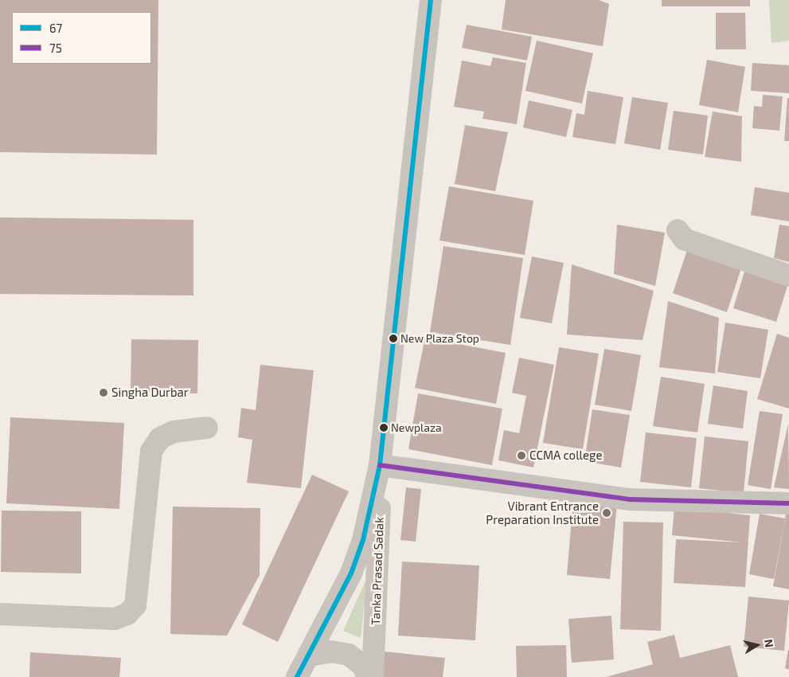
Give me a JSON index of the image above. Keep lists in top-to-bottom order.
{
  "streets": {
    "street": ["Tanka Prasad Sadak"]
  },
  "places": [
    "New Plaza Stop",
    "Singha Durbar",
    "Newplaza",
    "CCMA college",
    "Vibrant Entrance Preparation Institute"
  ],
  "lines": ["transit line 67", "transit line 75"],
  "legend": ["67", "75"],
  "north": "right"
}
